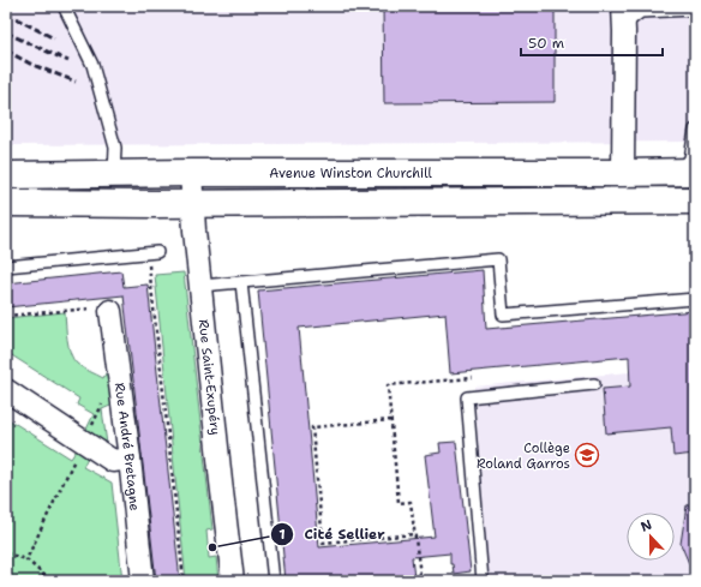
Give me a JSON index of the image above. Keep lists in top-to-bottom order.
{
  "streets": {
    "main road": ["Avenue Winston Churchill"],
    "street": ["Rue Saint-Exupéry", "Rue André Bretagne"]
  },
  "crossings": [
    ["Avenue Winston Churchill", "Rue Saint-Exupéry"]
  ],
  "places": {
    "school or university": ["Collège Roland Garros"],
    "other": ["Cité Sellier"]
  },
  "scale_bar": "50 m",
  "north": "top"
}
